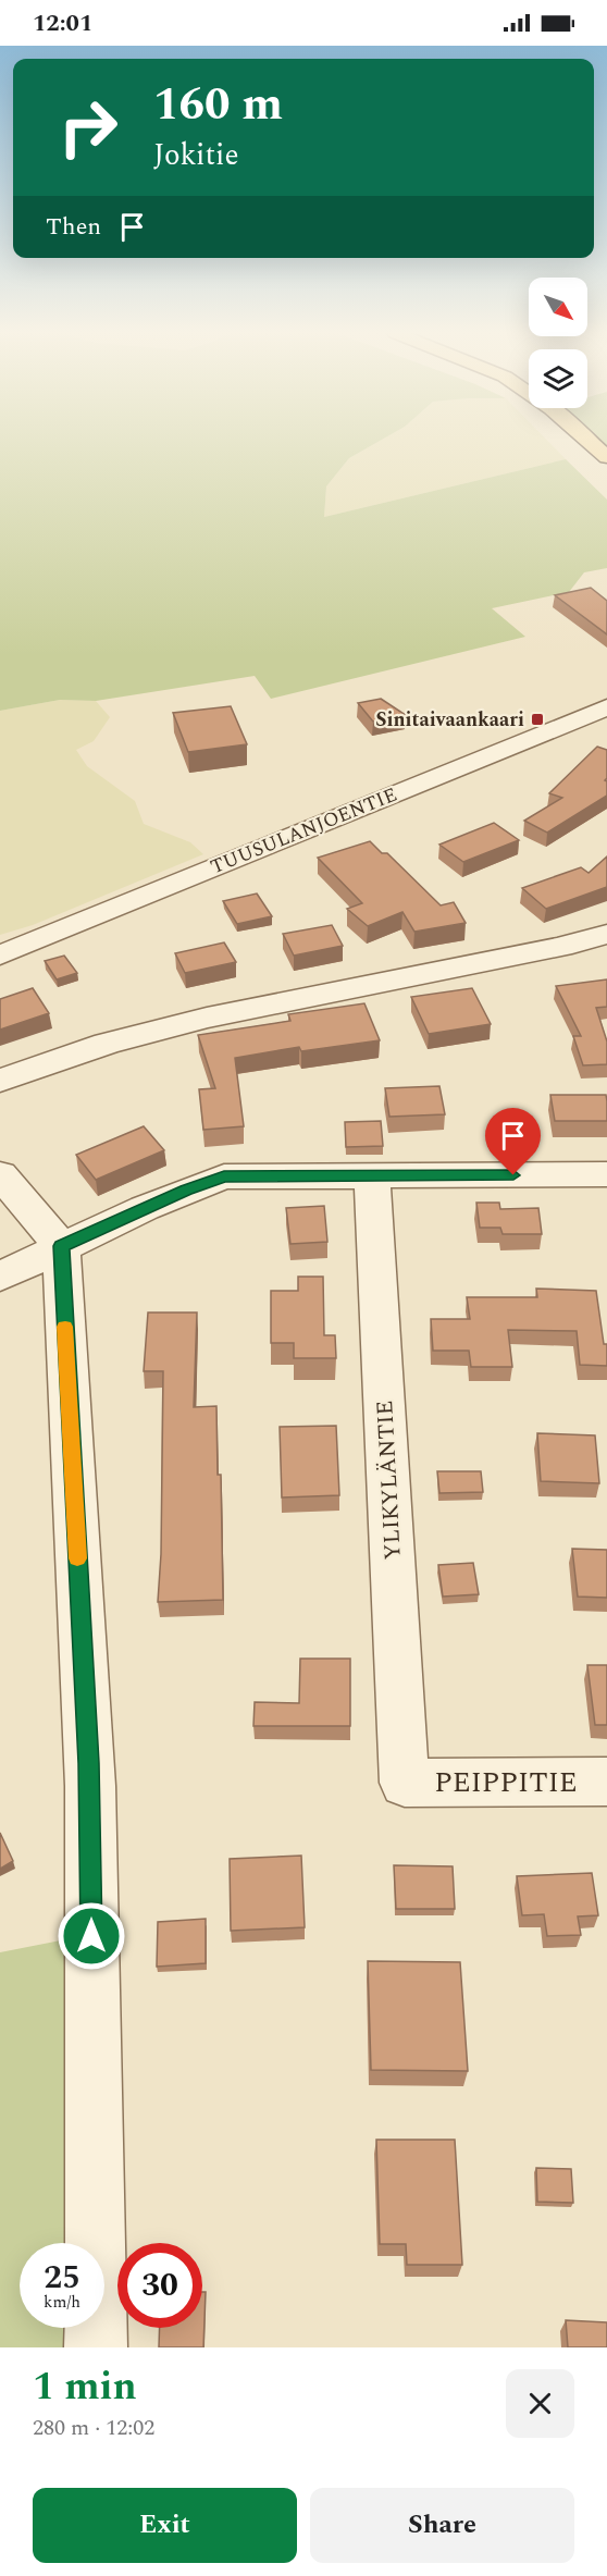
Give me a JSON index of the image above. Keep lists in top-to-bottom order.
{
  "streets": {
    "street": ["TUUSULANJOENTIE", "YLIKYLÄNTIE", "PEIPPITIE"]
  },
  "crossings": [
    ["YLIKYLÄNTIE", "PEIPPITIE"]
  ],
  "places": {
    "transit": ["Sinitaivaankaari"]
  },
  "north": "bottom right",
  "page": {
    "status": "12:01",
    "turn": ["160 m", "Jokitie"],
    "then": "Then",
    "speed": "25 km/h",
    "limit": "30",
    "heading": ["1 min", "280 m · 12:02"],
    "buttons": ["Exit", "Share"]
  }
}
